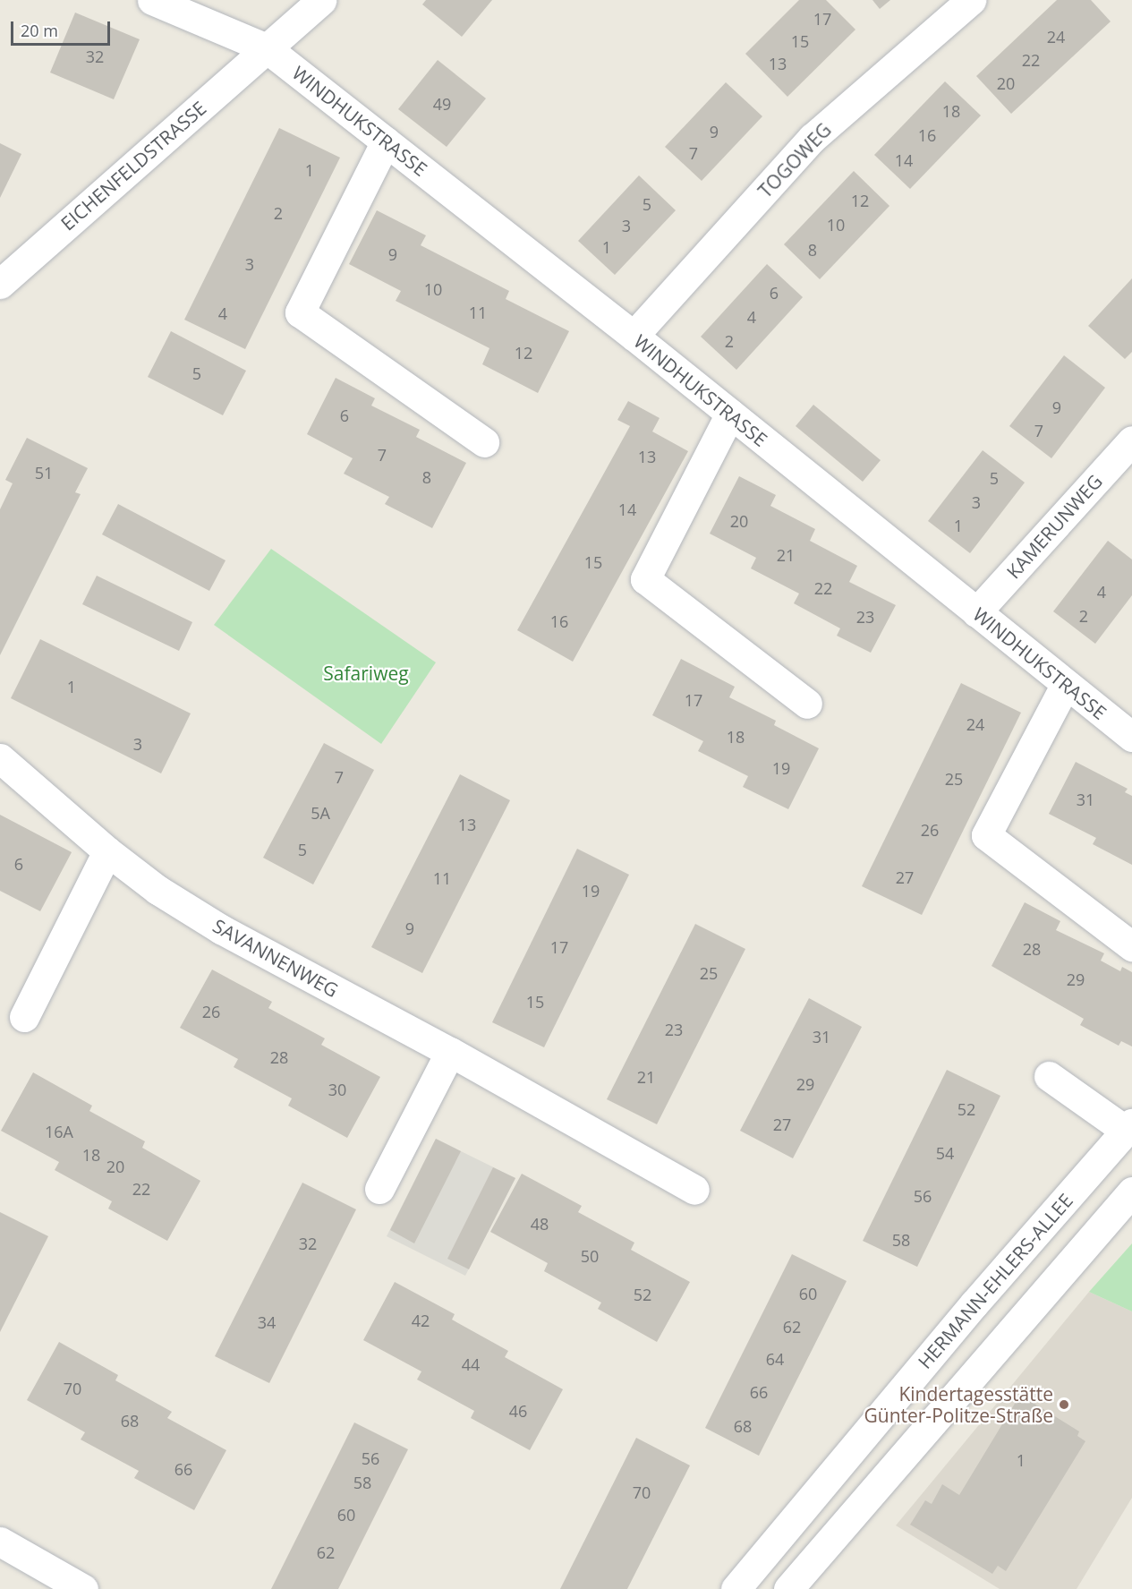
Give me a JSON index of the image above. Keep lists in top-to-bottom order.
{
  "streets": {
    "street": [
      "WINDHUKSTRASSE",
      "TOGOWEG",
      "EICHENFELDSTRASSE",
      "KAMERUNWEG",
      "SAVANNENWEG",
      "HERMANN-EHLERS-ALLEE"
    ]
  },
  "crossings": [
    ["WINDHUKSTRASSE", "TOGOWEG"],
    ["WINDHUKSTRASSE", "EICHENFELDSTRASSE"],
    ["WINDHUKSTRASSE", "KAMERUNWEG"]
  ],
  "parks": ["Safariweg"],
  "places": ["Kindertagesstätte Günter-Politze-Straße"],
  "house_numbers": [
    "17",
    "24",
    "15",
    "32",
    "22",
    "13",
    "20",
    "49",
    "18",
    "9",
    "16",
    "7",
    "14",
    "1",
    "12",
    "5",
    "2",
    "10",
    "3",
    "1",
    "8",
    "9",
    "3",
    "10",
    "6",
    "11",
    "4",
    "4",
    "2",
    "12",
    "5",
    "9",
    "6",
    "7",
    "7",
    "13",
    "51",
    "8",
    "5",
    "3",
    "14",
    "20",
    "1",
    "21",
    "15",
    "22",
    "4",
    "2",
    "23",
    "16",
    "1",
    "17",
    "24",
    "18",
    "3",
    "19",
    "7",
    "25",
    "31",
    "5A",
    "13",
    "26",
    "5",
    "6",
    "27",
    "11",
    "19",
    "9",
    "17",
    "28",
    "25",
    "29",
    "15",
    "26",
    "23",
    "31",
    "28",
    "21",
    "29",
    "30",
    "52",
    "27",
    "16A",
    "54",
    "18",
    "20",
    "22",
    "56",
    "48",
    "58",
    "32",
    "50",
    "60",
    "52",
    "42",
    "34",
    "62",
    "64",
    "44",
    "70",
    "66",
    "46",
    "68",
    "68",
    "56",
    "1",
    "66",
    "58",
    "70",
    "60",
    "62"
  ],
  "scale_bar": "20 m"
}
